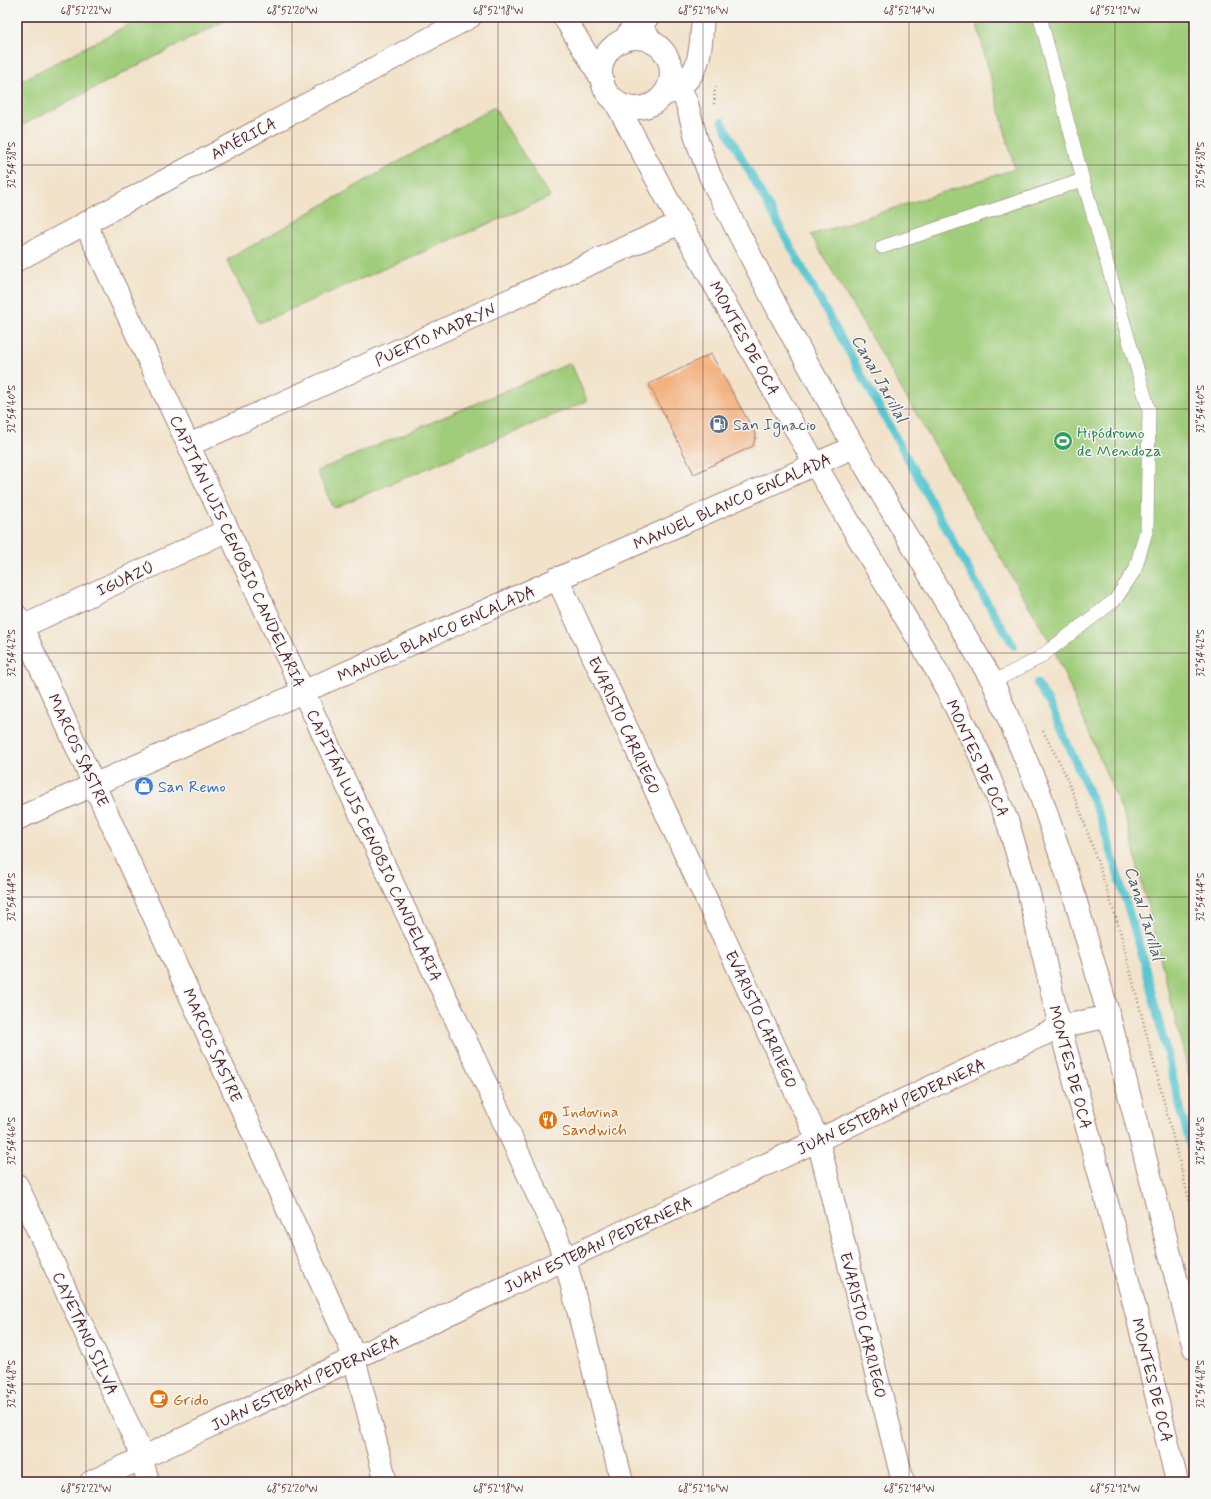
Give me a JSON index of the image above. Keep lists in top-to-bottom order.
{
  "streets": {
    "street": [
      "AMÉRICA",
      "PUERTO MADRYN",
      "MONTES DE OCA",
      "MANUEL BLANCO ENCALADA",
      "CAPITÁN LUIS CENOBIO CANDELARIA",
      "IGUAZÚ",
      "EVARISTO CARRIEGO",
      "MARCOS SASTRE",
      "JUAN ESTEBAN PEDERNERA",
      "CAYETANO SILVA"
    ]
  },
  "crossings": [
    ["AMÉRICA", "CAPITÁN LUIS CENOBIO CANDELARIA"],
    ["PUERTO MADRYN", "MONTES DE OCA"],
    ["PUERTO MADRYN", "CAPITÁN LUIS CENOBIO CANDELARIA"],
    ["MONTES DE OCA", "MANUEL BLANCO ENCALADA"],
    ["MONTES DE OCA", "JUAN ESTEBAN PEDERNERA"],
    ["MANUEL BLANCO ENCALADA", "CAPITÁN LUIS CENOBIO CANDELARIA"],
    ["MANUEL BLANCO ENCALADA", "EVARISTO CARRIEGO"],
    ["MANUEL BLANCO ENCALADA", "MARCOS SASTRE"],
    ["CAPITÁN LUIS CENOBIO CANDELARIA", "IGUAZÚ"],
    ["CAPITÁN LUIS CENOBIO CANDELARIA", "JUAN ESTEBAN PEDERNERA"],
    ["IGUAZÚ", "MARCOS SASTRE"],
    ["EVARISTO CARRIEGO", "JUAN ESTEBAN PEDERNERA"],
    ["MARCOS SASTRE", "JUAN ESTEBAN PEDERNERA"],
    ["JUAN ESTEBAN PEDERNERA", "CAYETANO SILVA"]
  ],
  "water": ["Canal Jarillal"],
  "places": {
    "fuel station": ["San Ignacio"],
    "sports": ["Hipódromo de Mendoza"],
    "shop": ["San Remo"],
    "restaurant": ["Indovina Sandwich"],
    "cafe": ["Grido"]
  },
  "coordinates": [
    "68°52'22\"W",
    "68°52'20\"W",
    "68°52'18\"W",
    "68°52'16\"W",
    "68°52'14\"W",
    "68°52'12\"W",
    "32°54'38\"S",
    "32°54'40\"S",
    "32°54'42\"S",
    "32°54'44\"S",
    "32°54'46\"S",
    "32°54'48\"S"
  ]
}
